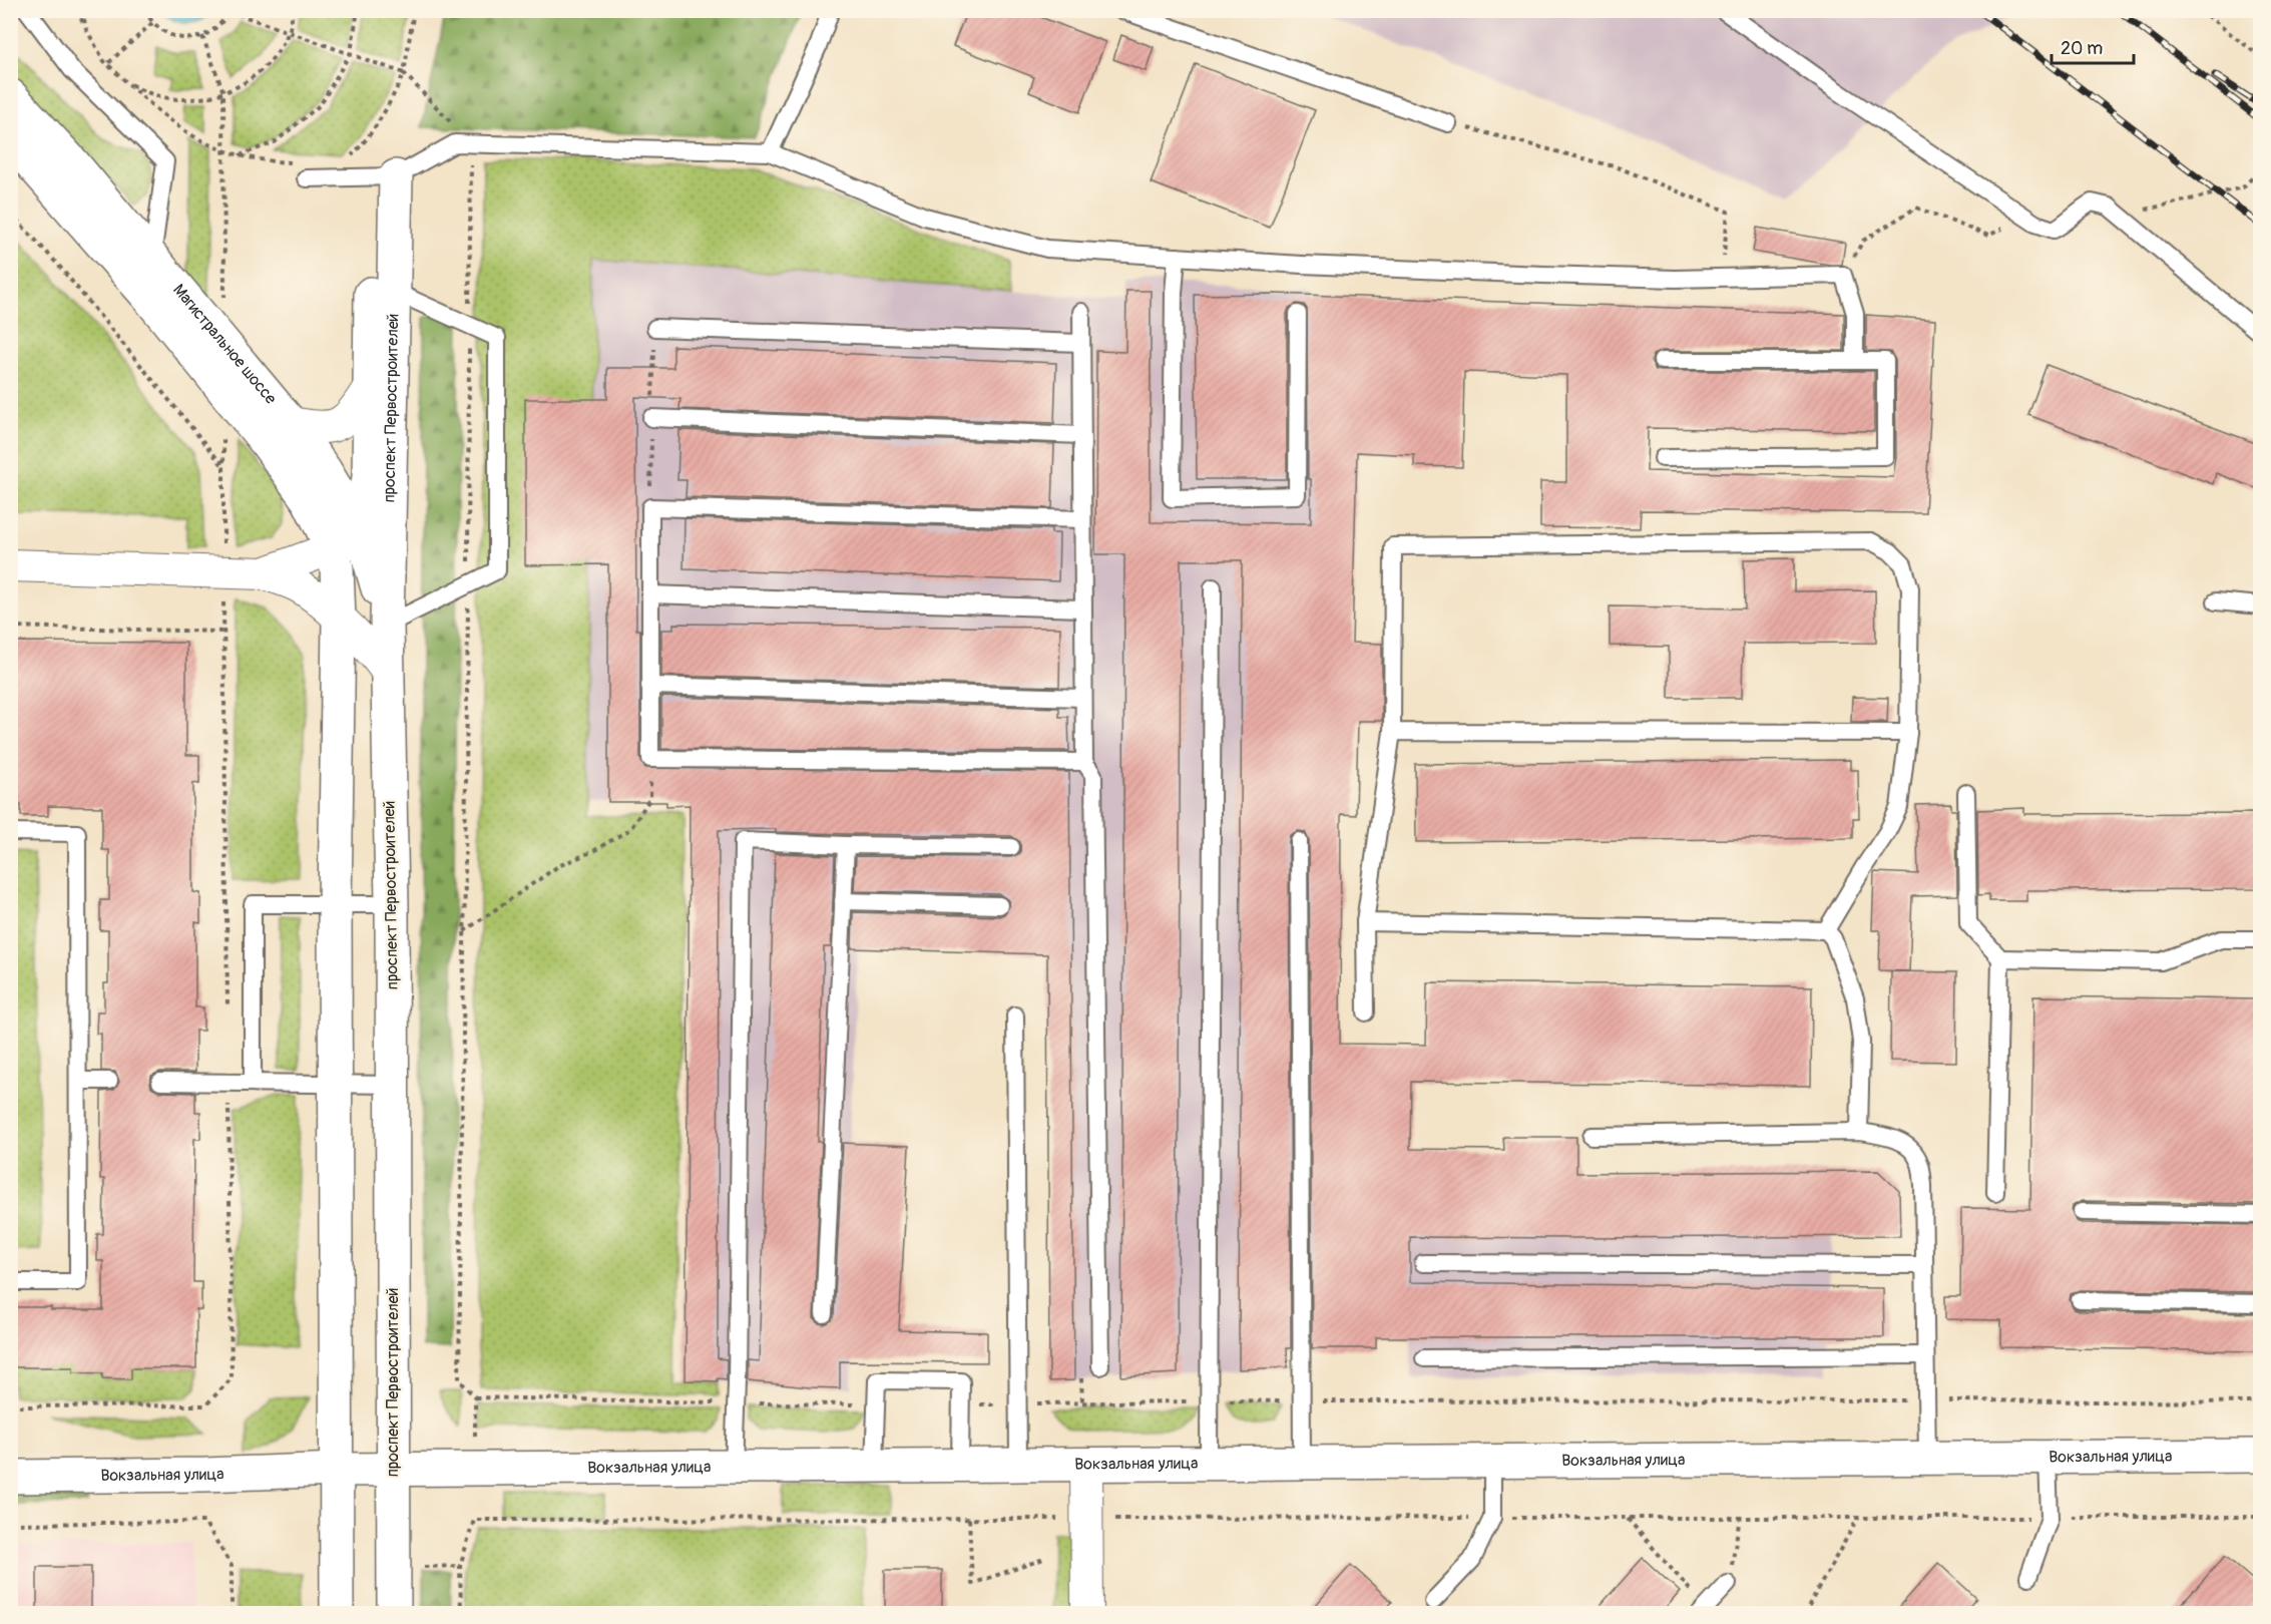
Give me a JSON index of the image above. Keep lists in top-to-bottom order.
{
  "streets": {
    "main road": ["Магистральное шоссе", "проспект Первостроителей", "Вокзальная улица"]
  },
  "crossings": [
    ["Магистральное шоссе", "проспект Первостроителей"],
    ["проспект Первостроителей", "Вокзальная улица"]
  ],
  "scale_bar": "20 m"
}
